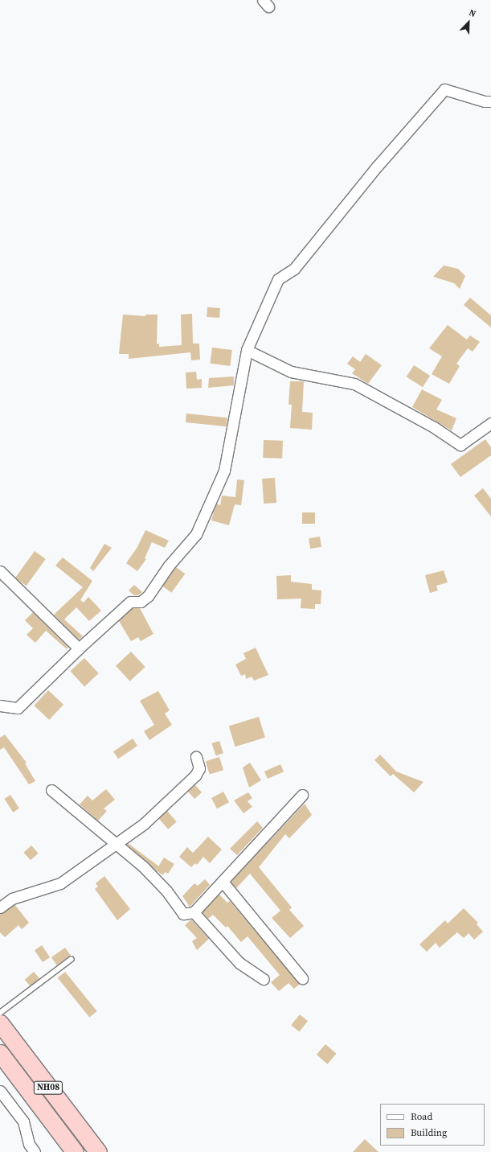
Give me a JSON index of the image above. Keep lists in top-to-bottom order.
{
  "streets": {
    "highway": ["NH08"]
  },
  "legend": ["Road", "Building"],
  "north": "top right"
}
